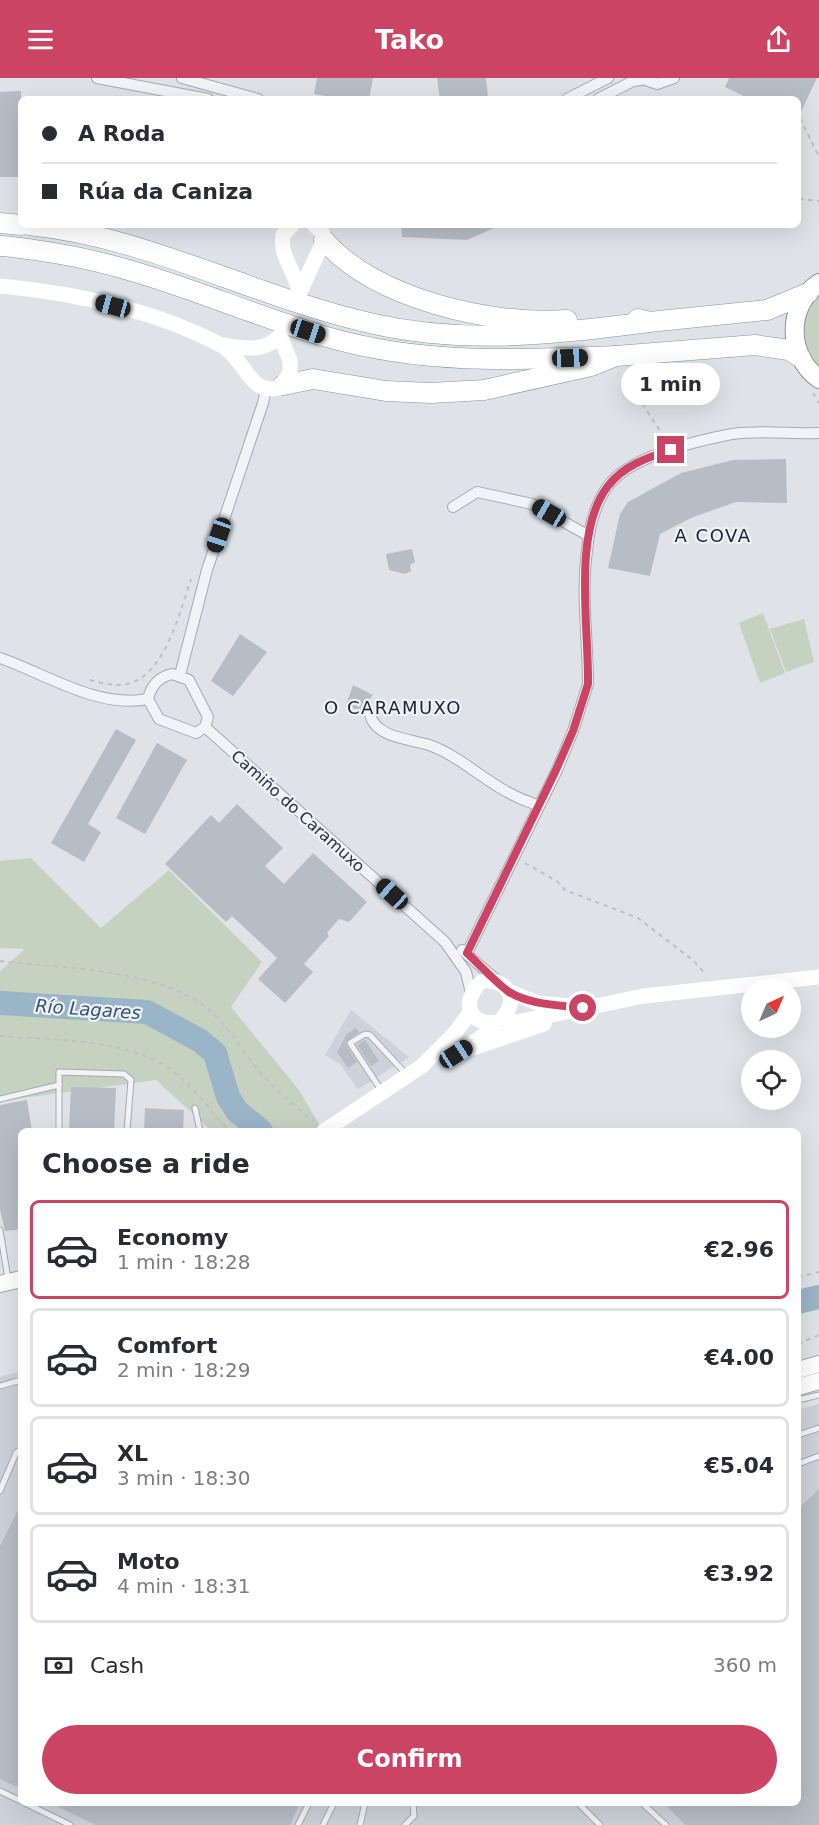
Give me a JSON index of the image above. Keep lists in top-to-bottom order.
{
  "streets": {
    "street": ["Camiño do Caramuxo"]
  },
  "districts": ["A COVA", "O CARAMUXO"],
  "water": ["Río Lagares"],
  "north": "top right",
  "page": {
    "header": "Tako",
    "banner": ["A Roda", "Rúa da Caniza"],
    "bubble": "1 min",
    "heading": "Choose a ride",
    "list": [
      {
        "name": "Economy",
        "note": "1 min · 18:28",
        "value": "€2.96"
      },
      {
        "name": "Comfort",
        "note": "2 min · 18:29",
        "value": "€4.00"
      },
      {
        "name": "XL",
        "note": "3 min · 18:30",
        "value": "€5.04"
      },
      {
        "name": "Moto",
        "note": "4 min · 18:31",
        "value": "€3.92"
      }
    ],
    "pay": ["Cash", "360 m"],
    "buttons": "Confirm"
  }
}
